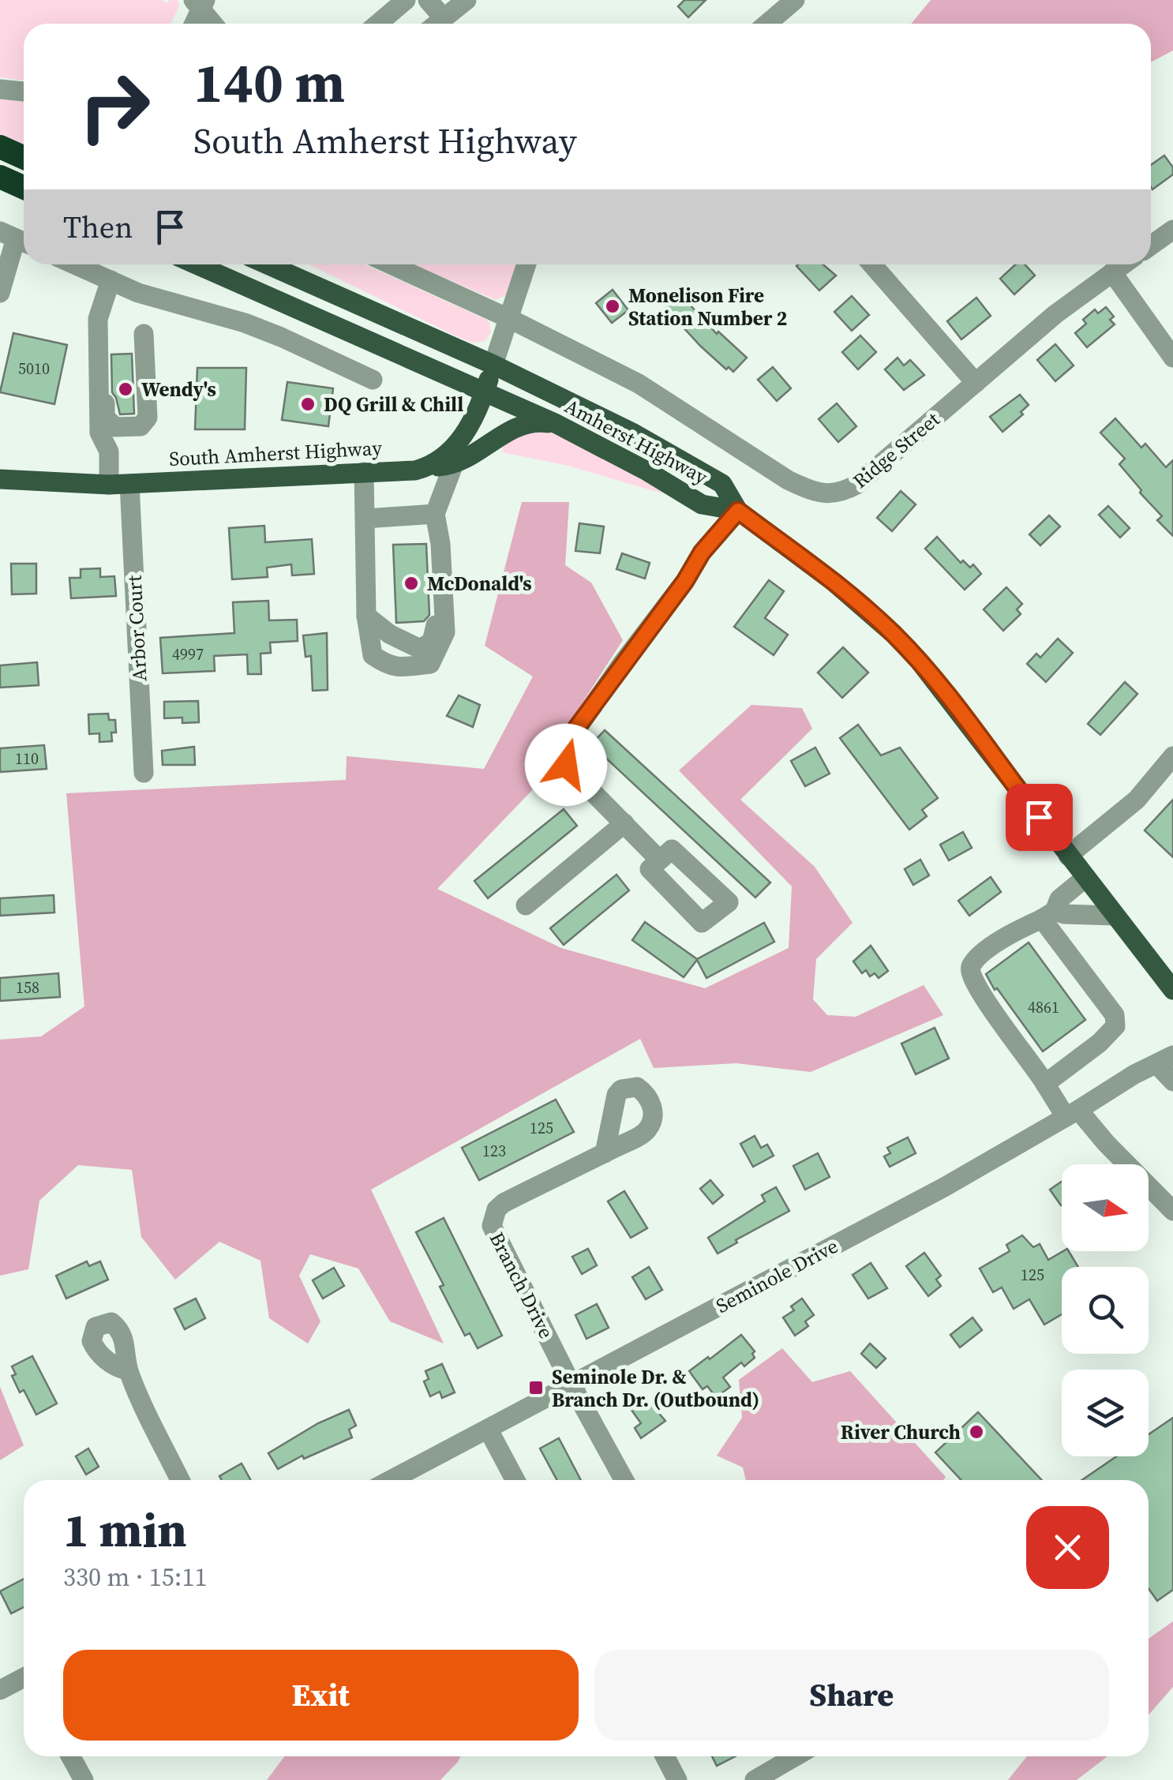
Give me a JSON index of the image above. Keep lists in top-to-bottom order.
{
  "streets": {
    "main road": ["Amherst Highway", "South Amherst Highway"],
    "street": [
      "Ridge Street",
      "Arbor Court",
      "Seminole Drive",
      "Branch Drive"
    ]
  },
  "crossings": [
    ["South Amherst Highway", "Arbor Court"],
    ["Seminole Drive", "Branch Drive"]
  ],
  "places": {
    "other": [
      "Monelison Fire Station Number 2",
      "Wendy's",
      "DQ Grill & Chill",
      "McDonald's",
      "River Church"
    ],
    "transit": ["Seminole Dr. & Branch Dr. (Outbound)"]
  },
  "house_numbers": [
    "5010",
    "4997",
    "110",
    "158",
    "4861",
    "125",
    "123",
    "125"
  ],
  "north": "right",
  "page": {
    "turn": ["140 m", "South Amherst Highway"],
    "then": "Then",
    "heading": ["1 min", "330 m · 15:11"],
    "buttons": ["Exit", "Share"]
  }
}
